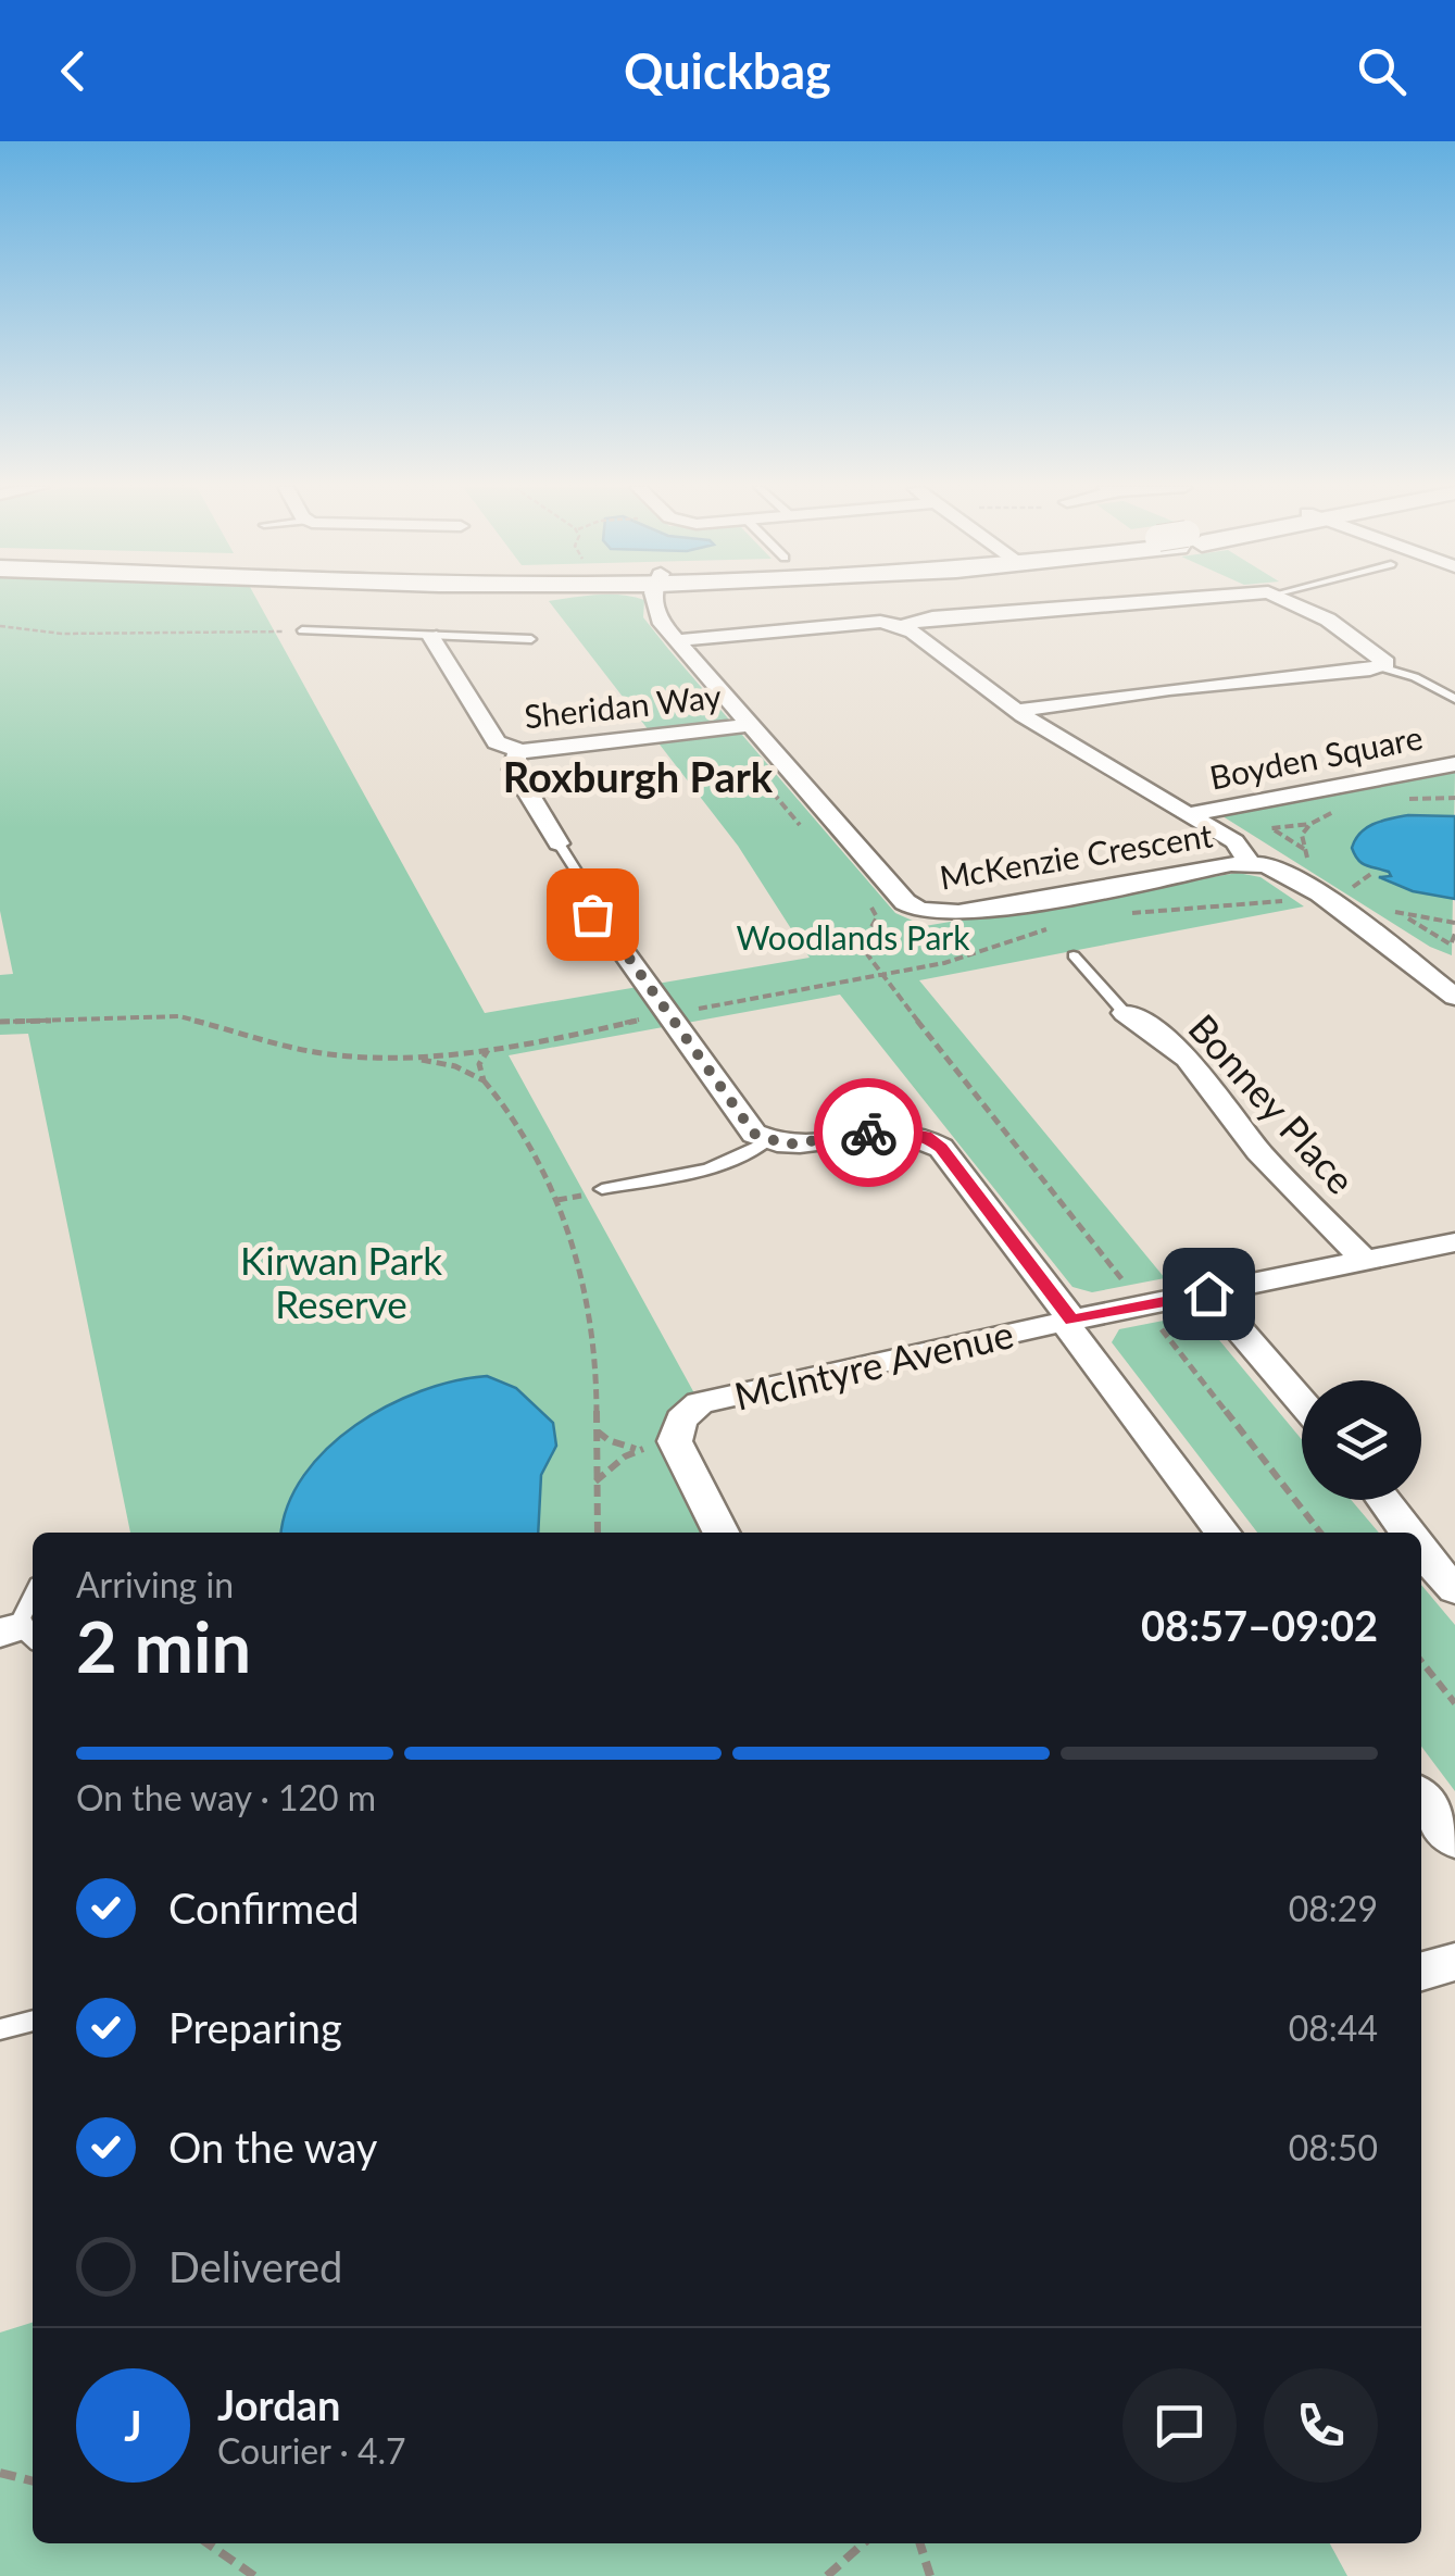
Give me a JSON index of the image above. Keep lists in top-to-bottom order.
{
  "streets": {
    "street": [
      "Sheridan Way",
      "Boyden Square",
      "McKenzie Crescent",
      "Bonney Place",
      "McIntyre Avenue"
    ]
  },
  "crossings": [
    ["Sheridan Way", "McKenzie Crescent"],
    ["Bonney Place", "McIntyre Avenue"]
  ],
  "districts": ["Roxburgh Park"],
  "parks": ["Woodlands Park", "Kirwan Park Reserve"],
  "page": {
    "header": "Quickbag",
    "heading": ["2 min", "Arriving in", "08:57–09:02"],
    "panel": ["Jordan", "Courier · 4.7"],
    "bar": "On the way · 120 m",
    "list": [
      ["Confirmed", "08:29"],
      ["Preparing", "08:44"],
      ["On the way", "08:50"],
      "Delivered"
    ],
    "round": "J"
  }
}
